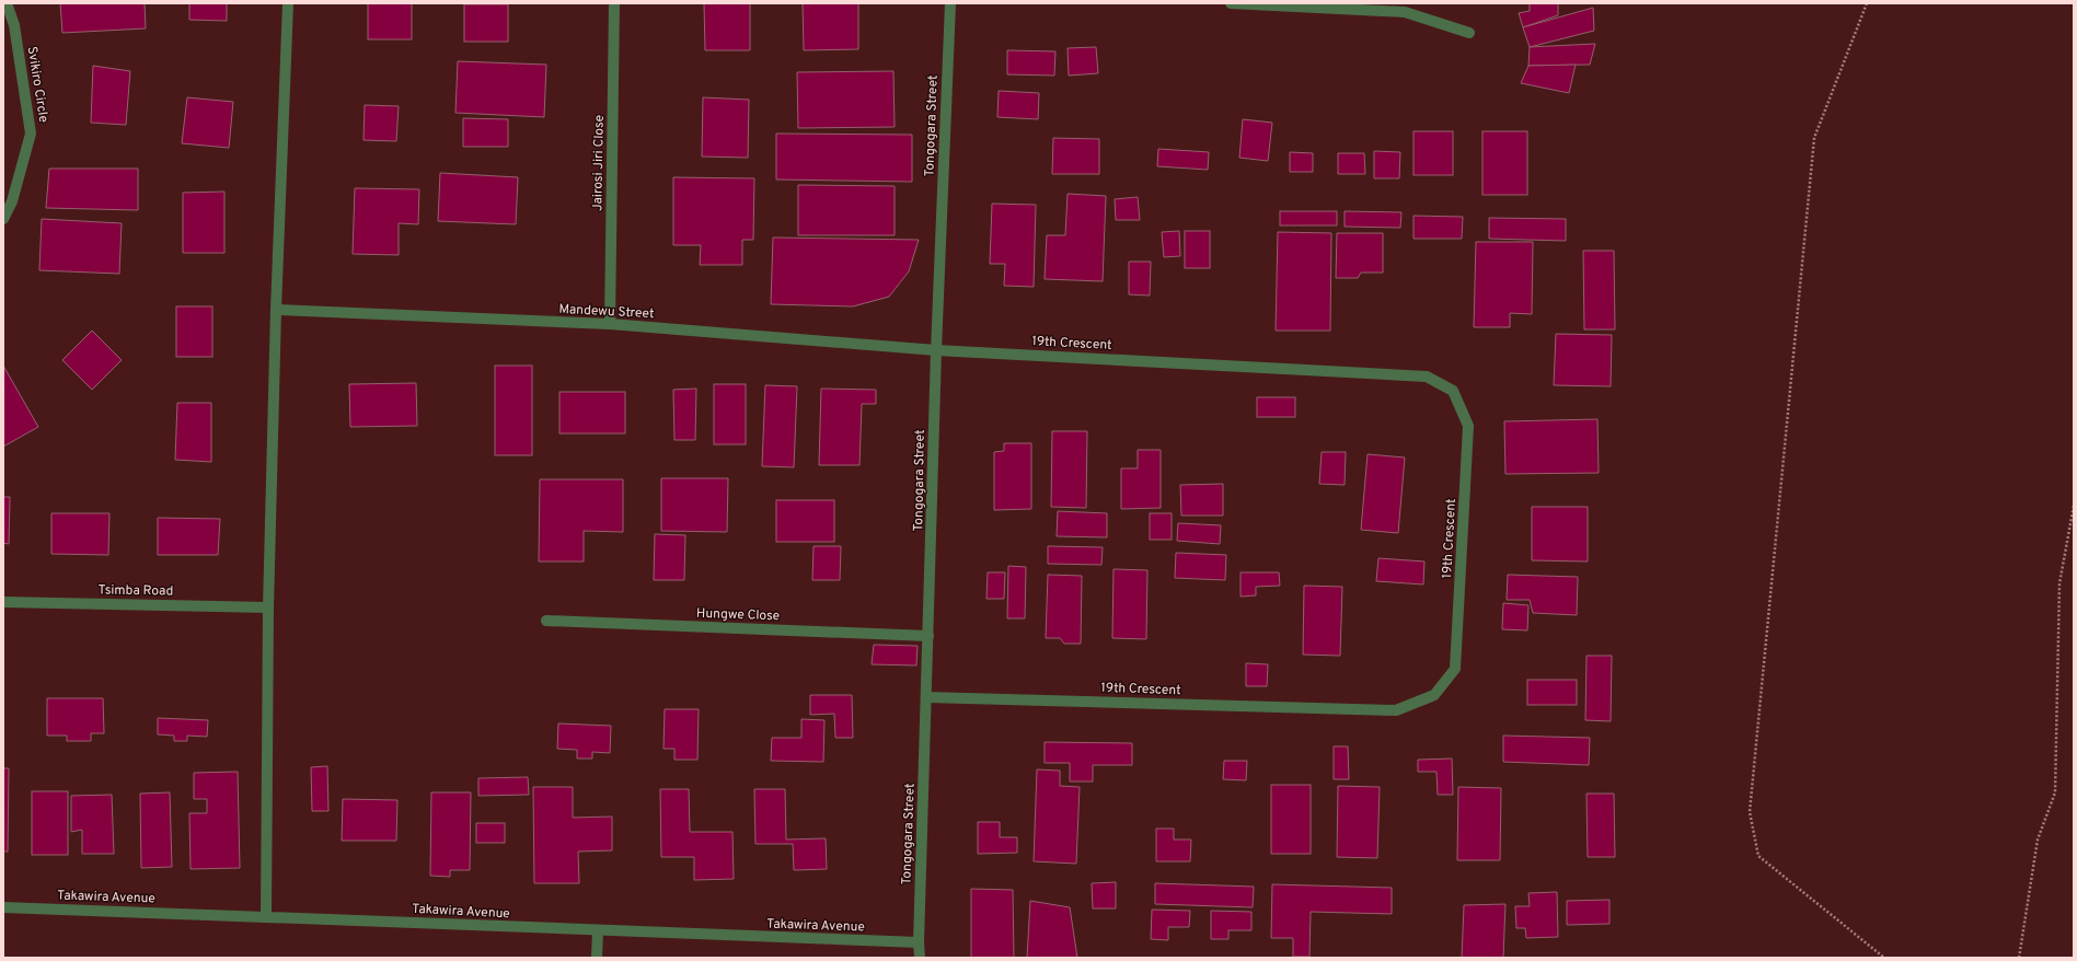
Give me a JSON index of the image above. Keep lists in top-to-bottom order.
{
  "streets": {
    "street": [
      "Svikiro Circle",
      "Tongogara Street",
      "Jairosi Jiri Close",
      "Mandewu Street",
      "19th Crescent",
      "Tsimba Road",
      "Hungwe Close",
      "Takawira Avenue"
    ]
  },
  "crossings": [
    ["Tongogara Street", "Mandewu Street"],
    ["Tongogara Street", "19th Crescent"],
    ["Tongogara Street", "Hungwe Close"],
    ["Tongogara Street", "Takawira Avenue"],
    ["Jairosi Jiri Close", "Mandewu Street"],
    ["Mandewu Street", "19th Crescent"]
  ]
}
